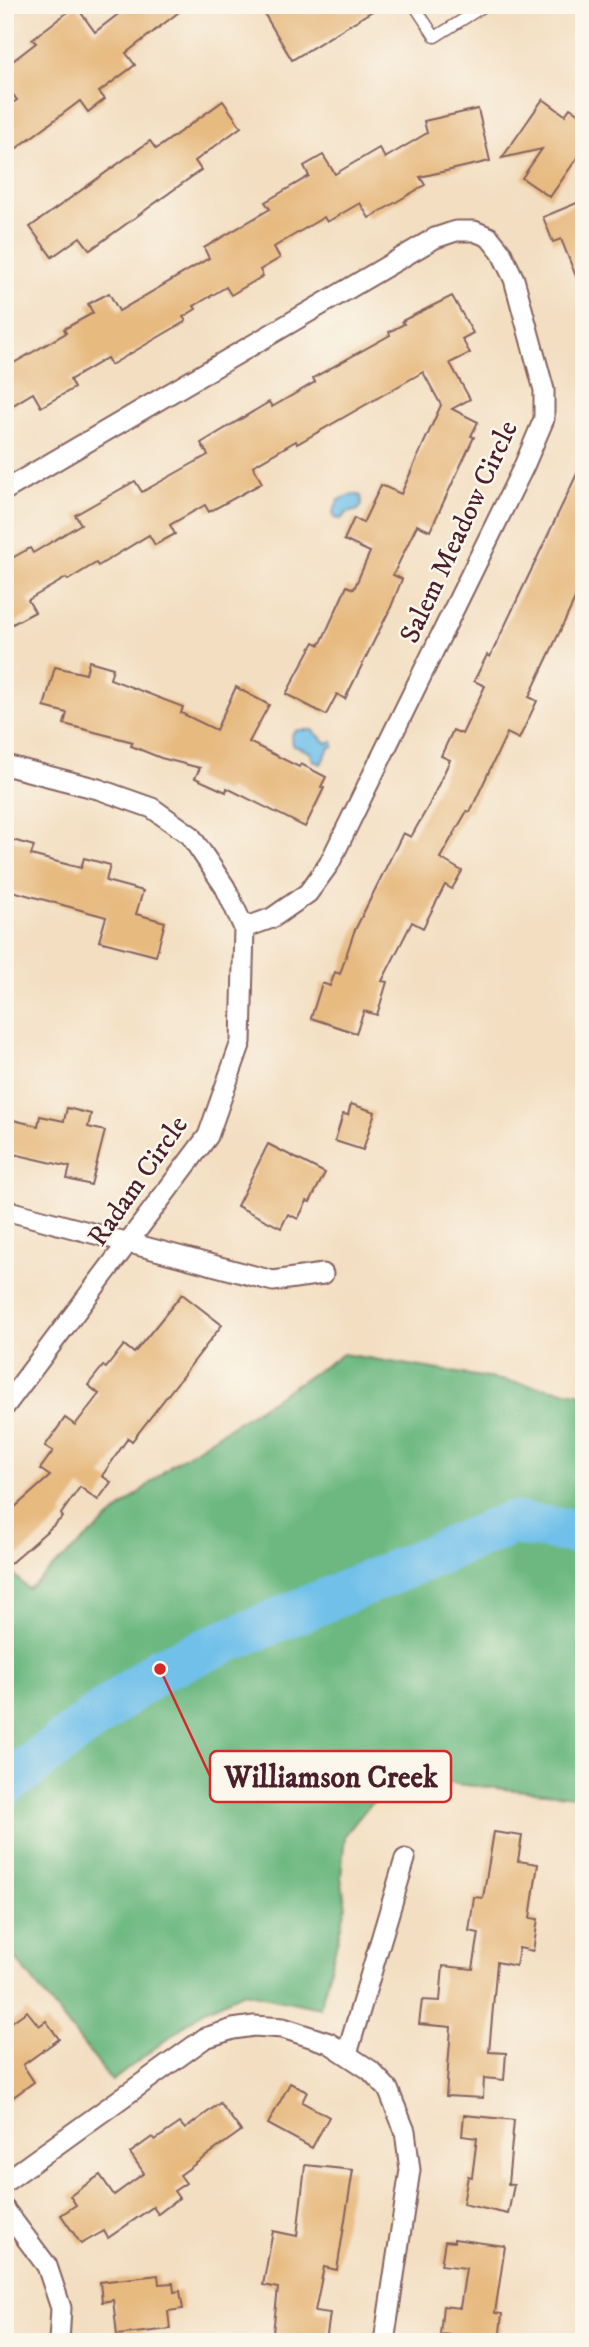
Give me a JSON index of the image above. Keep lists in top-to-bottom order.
{
  "streets": {
    "street": ["Salem Meadow Circle", "Radam Circle"]
  },
  "crossings": [
    ["Salem Meadow Circle", "Radam Circle"]
  ],
  "places": ["Williamson Creek"]
}
